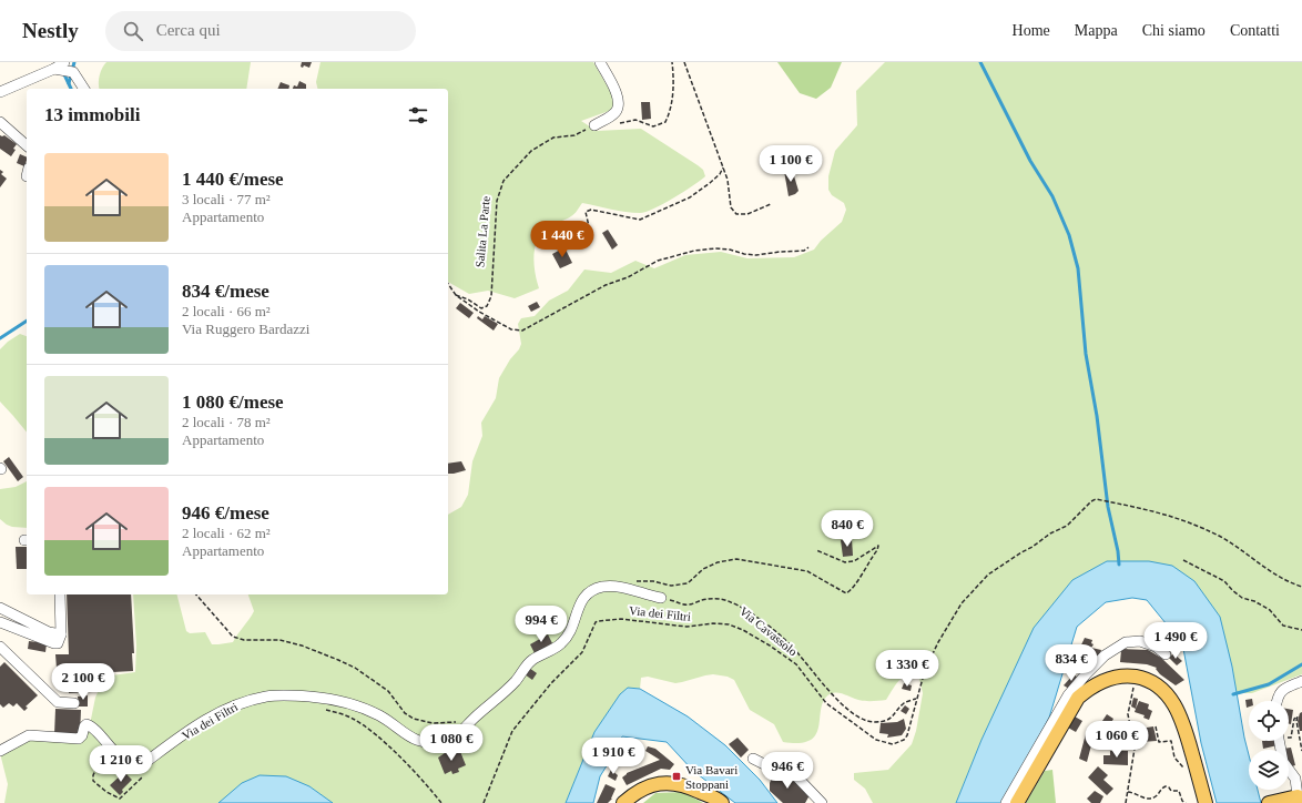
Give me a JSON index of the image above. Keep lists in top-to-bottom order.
{
  "streets": {
    "path": ["Salita La Parte", "Via dei Filtri", "Via Cavassolo"]
  },
  "crossings": [
    ["Via dei Filtri", "Via Cavassolo"]
  ],
  "places": {
    "transit": ["Via Bavari Stoppani"]
  },
  "page": {
    "header": "Nestly",
    "search": "Cerca qui",
    "nav": [
      "Home",
      "Mappa",
      "Chi siamo",
      "Contatti"
    ],
    "heading": "13 immobili",
    "list": [
      {
        "name": "1 440 €/mese",
        "note": "3 locali · 77 m² · Appartamento"
      },
      {
        "name": "834 €/mese",
        "note": "2 locali · 66 m² · Via Ruggero Bardazzi"
      },
      {
        "name": "1 080 €/mese",
        "note": "2 locali · 78 m² · Appartamento"
      },
      {
        "name": "946 €/mese",
        "note": "2 locali · 62 m² · Appartamento"
      }
    ],
    "price": [
      "1 100 €",
      "1 440 €",
      "840 €",
      "994 €",
      "1 490 €",
      "834 €",
      "1 330 €",
      "2 100 €",
      "1 060 €",
      "1 080 €",
      "1 910 €",
      "1 210 €",
      "946 €"
    ]
  }
}
